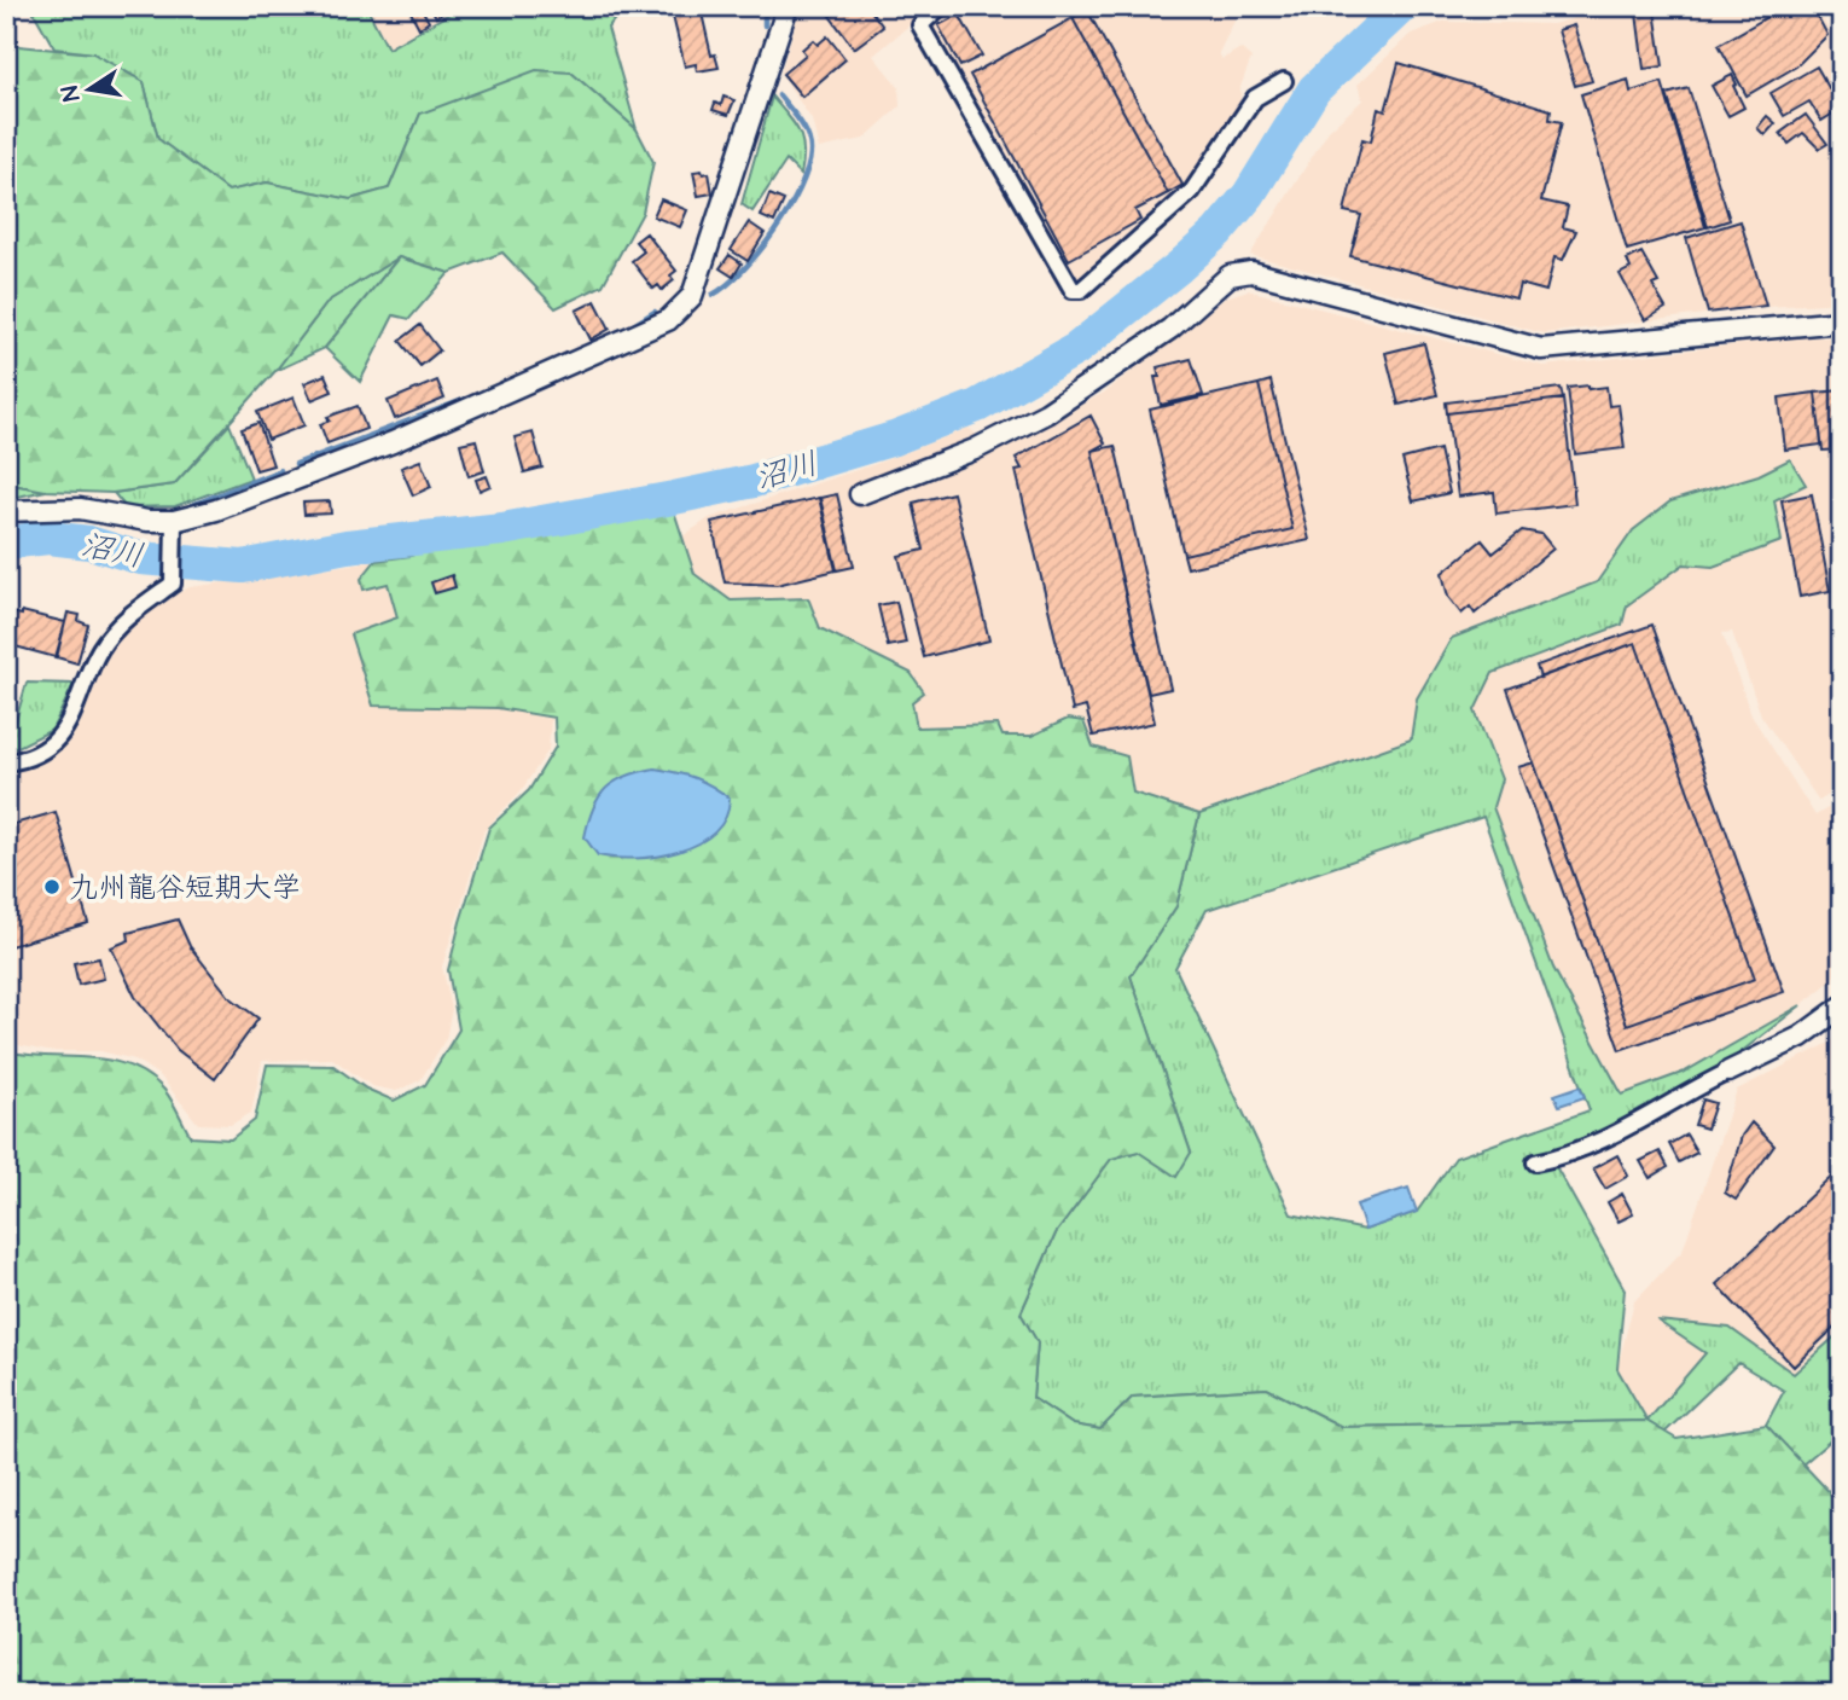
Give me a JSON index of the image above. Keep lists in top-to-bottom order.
{
  "water": ["沼川"],
  "places": ["九州龍谷短期大学"],
  "north": "left"
}
